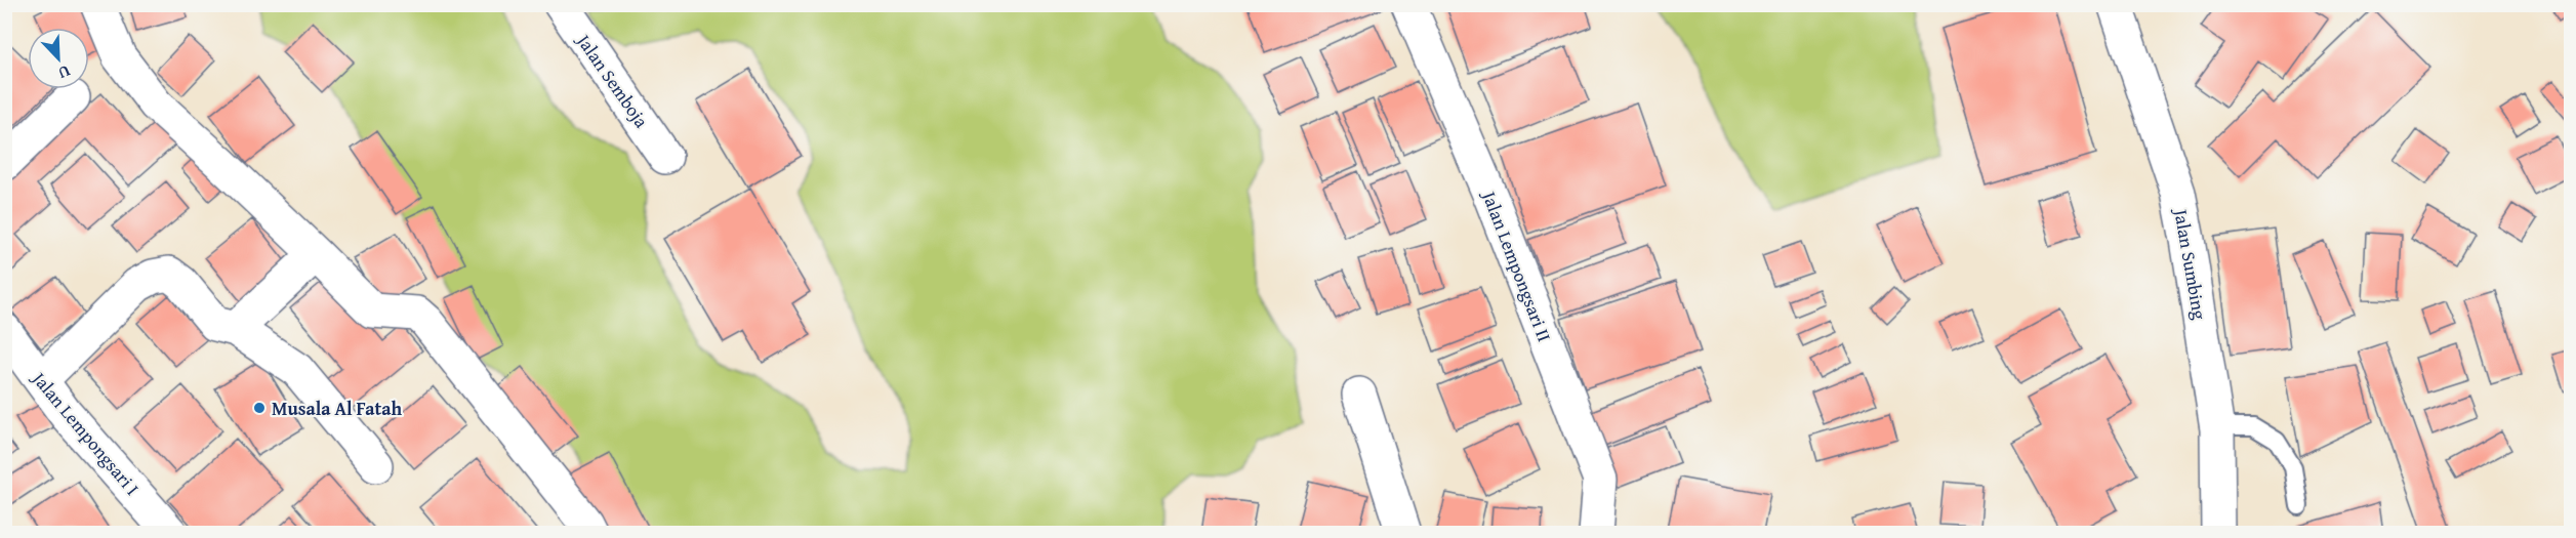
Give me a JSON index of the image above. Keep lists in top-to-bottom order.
{
  "streets": {
    "street": [
      "Jalan Semboja",
      "Jalan Sumbing",
      "Jalan Lempongsari II",
      "Jalan Lempongsari I"
    ]
  },
  "places": ["Musala Al Fatah"],
  "north": "bottom right"
}
